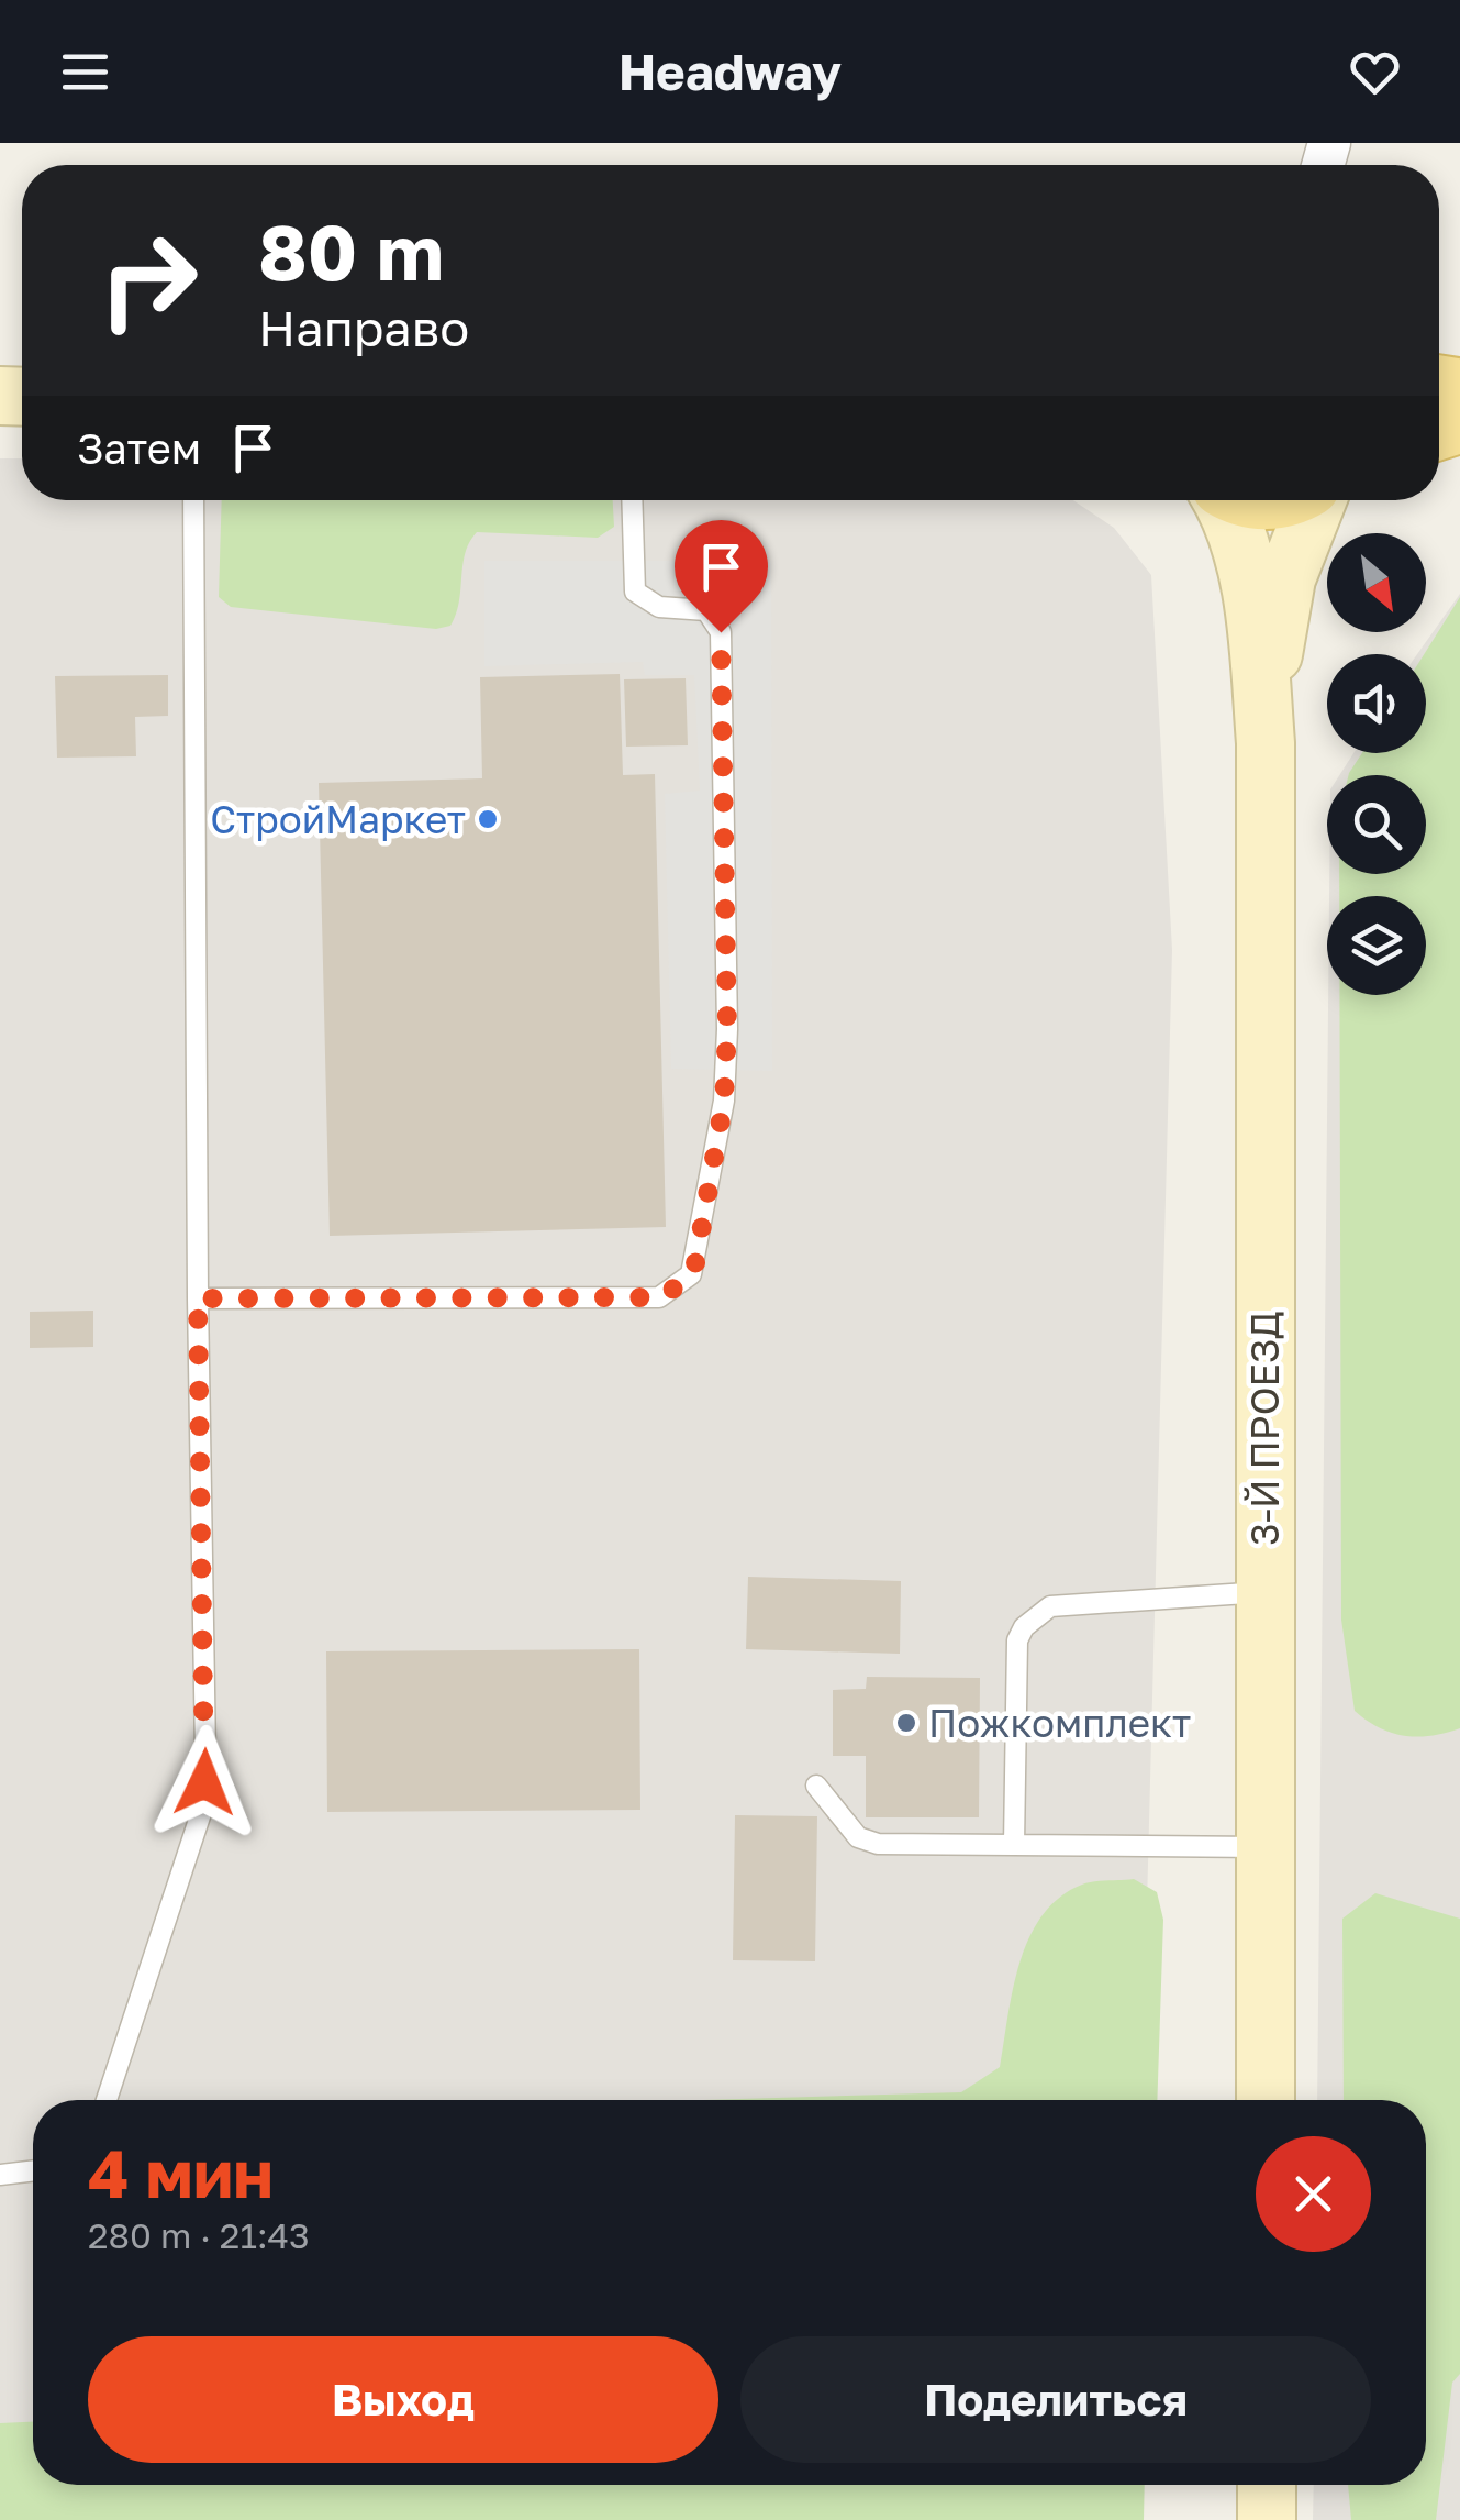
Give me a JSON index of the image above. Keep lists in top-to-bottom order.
{
  "streets": {
    "street": ["3-Й ПРОЕЗД"]
  },
  "places": ["СтройМаркет", "Пожкомплект"],
  "north": "bottom right",
  "page": {
    "header": "Headway",
    "turn": ["80 m", "Направо"],
    "then": "Затем",
    "heading": ["4 мин", "280 m · 21:43"],
    "buttons": ["Выход", "Поделиться"]
  }
}
